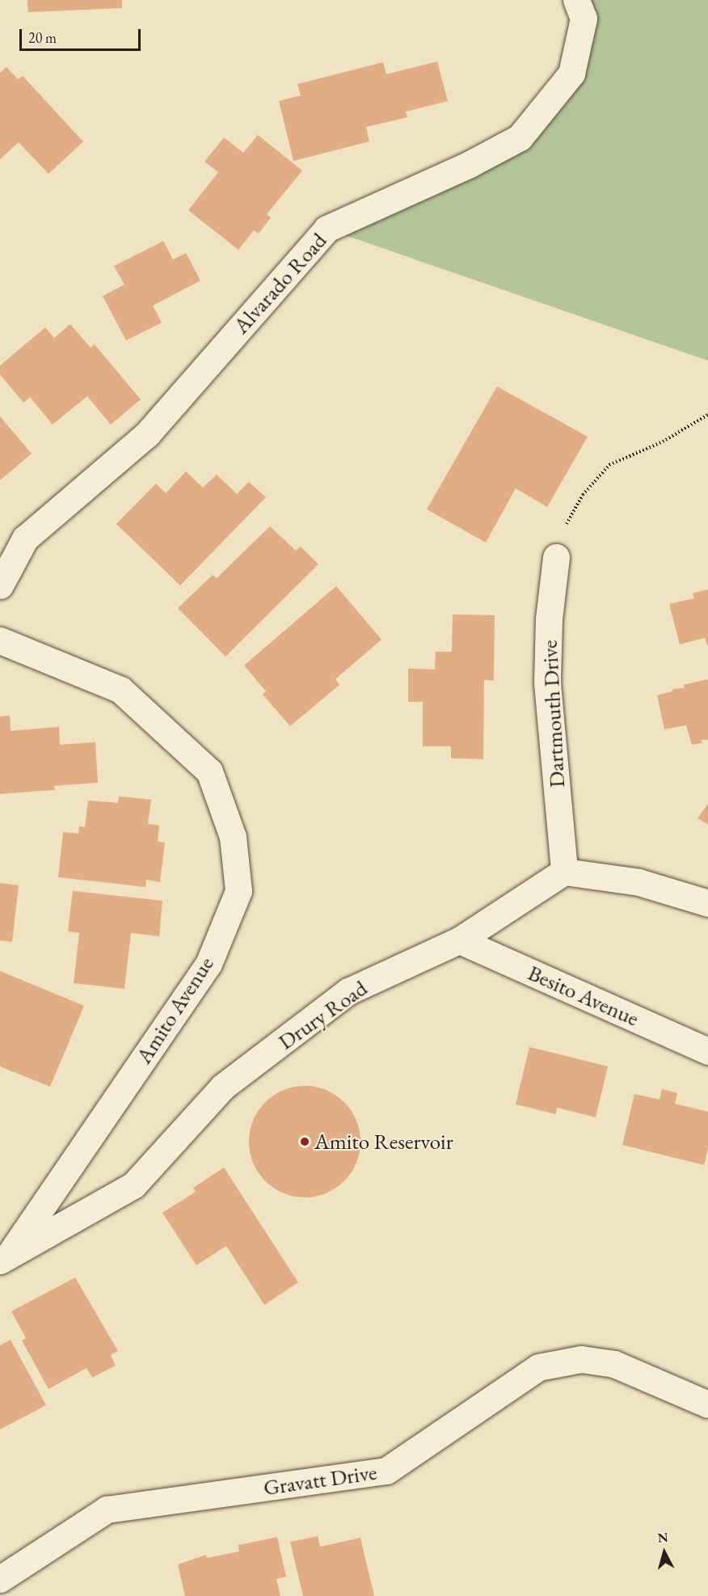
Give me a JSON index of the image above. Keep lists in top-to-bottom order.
{
  "streets": {
    "street": [
      "Alvarado Road",
      "Dartmouth Drive",
      "Besito Avenue",
      "Amito Avenue",
      "Drury Road",
      "Gravatt Drive"
    ]
  },
  "crossings": [
    ["Dartmouth Drive", "Drury Road"],
    ["Besito Avenue", "Drury Road"],
    ["Amito Avenue", "Drury Road"]
  ],
  "places": ["Amito Reservoir"],
  "scale_bar": "20 m",
  "north": "top"
}
